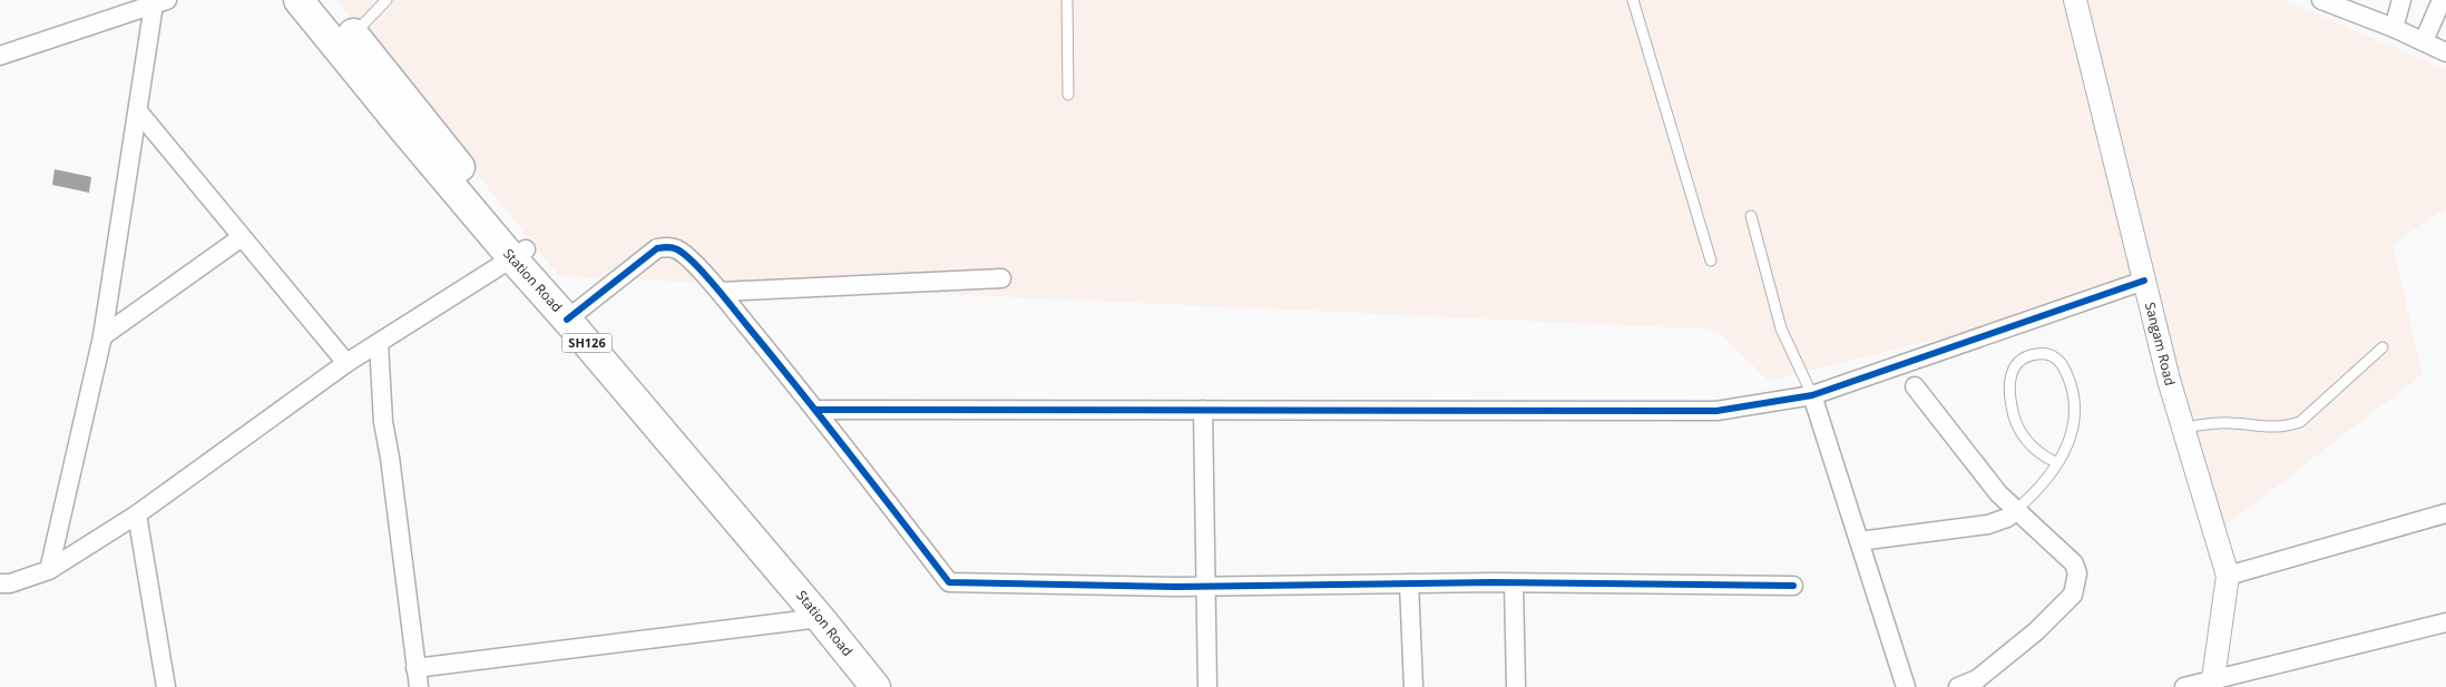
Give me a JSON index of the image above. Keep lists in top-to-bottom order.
{
  "streets": {
    "main road": ["Station Road", "SH126"],
    "street": ["Sangam Road"]
  }
}
